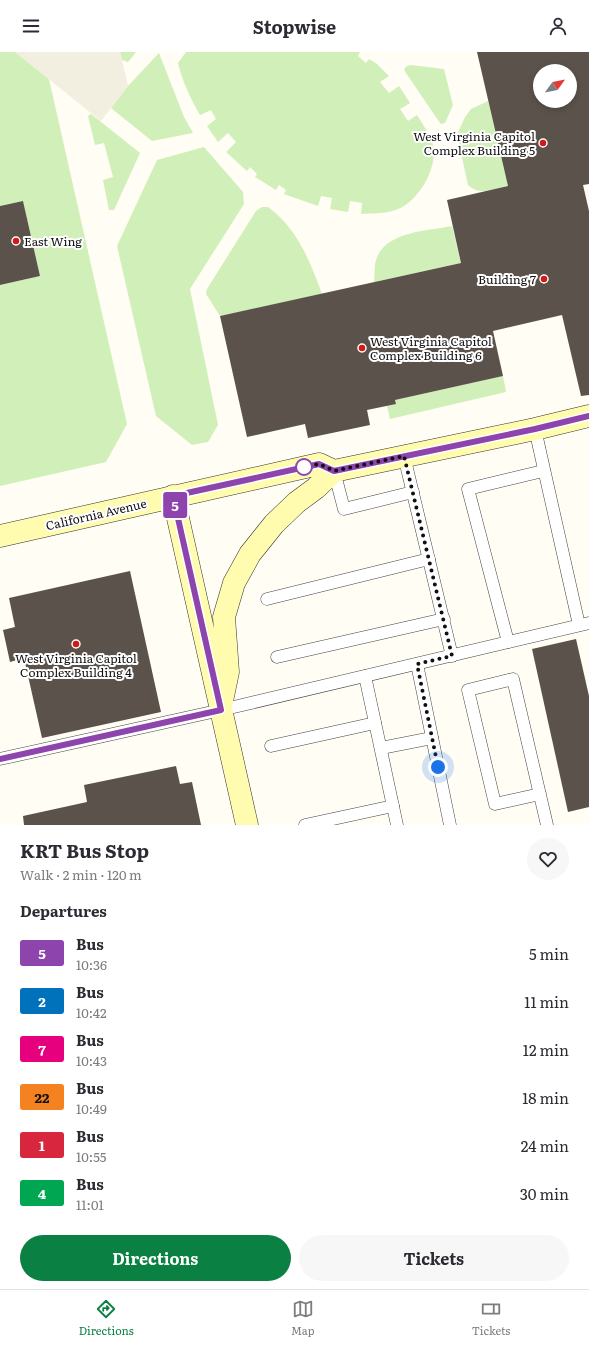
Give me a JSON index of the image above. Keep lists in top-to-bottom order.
{
  "streets": {
    "street": ["California Avenue"]
  },
  "places": [
    "West Virginia Capitol Complex Building 5",
    "East Wing",
    "Building 7",
    "West Virginia Capitol Complex Building 6",
    "West Virginia Capitol Complex Building 4"
  ],
  "lines": ["bus line 5"],
  "north": "top right",
  "page": {
    "header": "Stopwise",
    "on_map": "5",
    "heading": [
      ["KRT Bus Stop", "Walk · 2 min · 120 m"],
      "Departures"
    ],
    "list": [
      {
        "mark": "5",
        "name": "Bus",
        "note": "10:36",
        "value": "5 min"
      },
      {
        "mark": "2",
        "name": "Bus",
        "note": "10:42",
        "value": "11 min"
      },
      {
        "mark": "7",
        "name": "Bus",
        "note": "10:43",
        "value": "12 min"
      },
      {
        "mark": "22",
        "name": "Bus",
        "note": "10:49",
        "value": "18 min"
      },
      {
        "mark": "1",
        "name": "Bus",
        "note": "10:55",
        "value": "24 min"
      },
      {
        "mark": "4",
        "name": "Bus",
        "note": "11:01",
        "value": "30 min"
      }
    ],
    "buttons": ["Directions", "Tickets"],
    "tabs": ["Directions", "Map", "Tickets"]
  }
}
